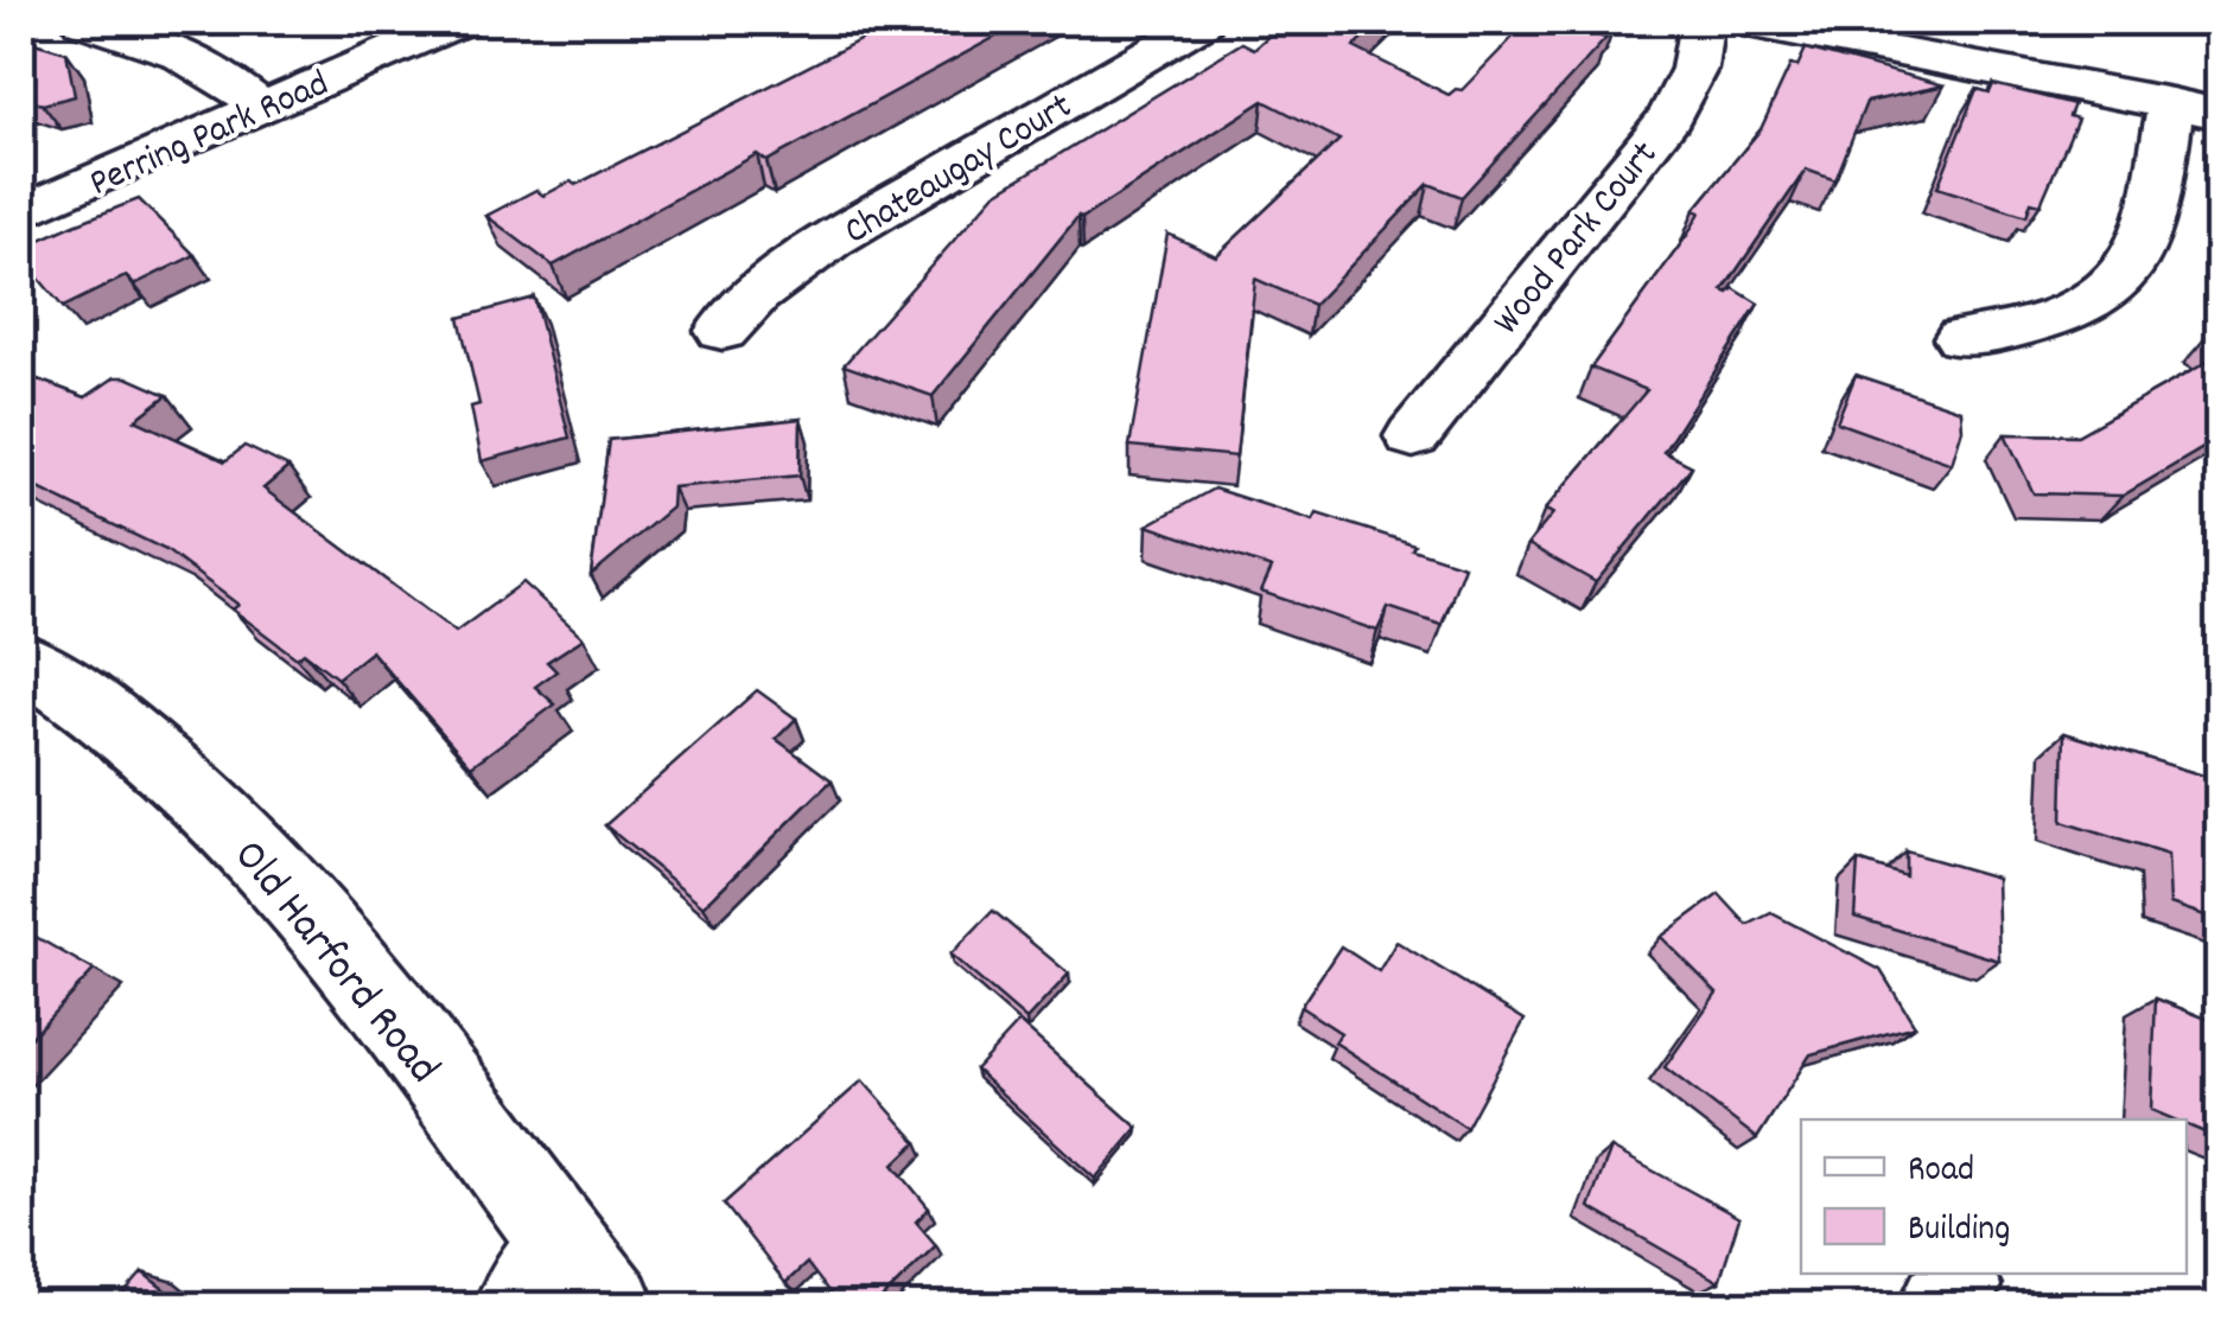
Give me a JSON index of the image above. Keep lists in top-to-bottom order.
{
  "streets": {
    "street": [
      "Perring Park Road",
      "Chateaugay Court",
      "Wood Park Court",
      "Old Harford Road"
    ]
  },
  "legend": ["Road", "Building"]
}
